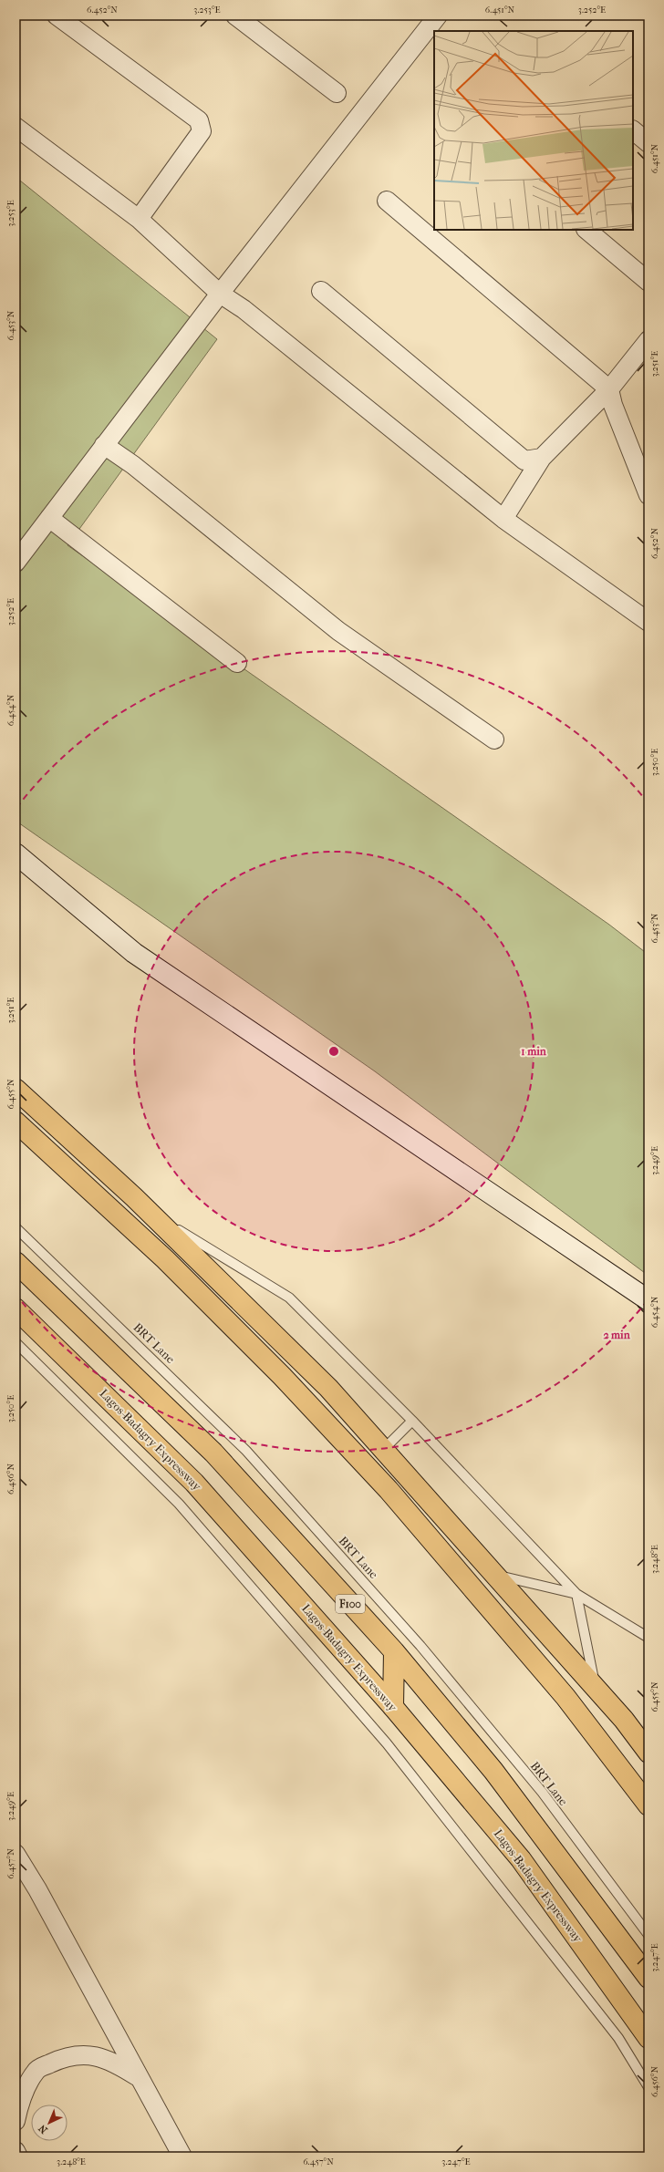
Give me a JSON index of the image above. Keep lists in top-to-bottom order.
{
  "streets": {
    "main road": ["Lagos-Badagry Expressway", "F100"],
    "lane": ["BRT Lane"]
  },
  "north": "bottom left",
  "coordinates": [
    "6.452°N",
    "3.253°E",
    "6.451°N",
    "3.252°E",
    "6.453°N",
    "3.251°E",
    "6.454°N",
    "3.250°E",
    "6.455°N",
    "3.249°E",
    "6.456°N",
    "3.248°E",
    "6.457°N",
    "3.247°E"
  ],
  "rings": ["1 min", "2 min"]
}
